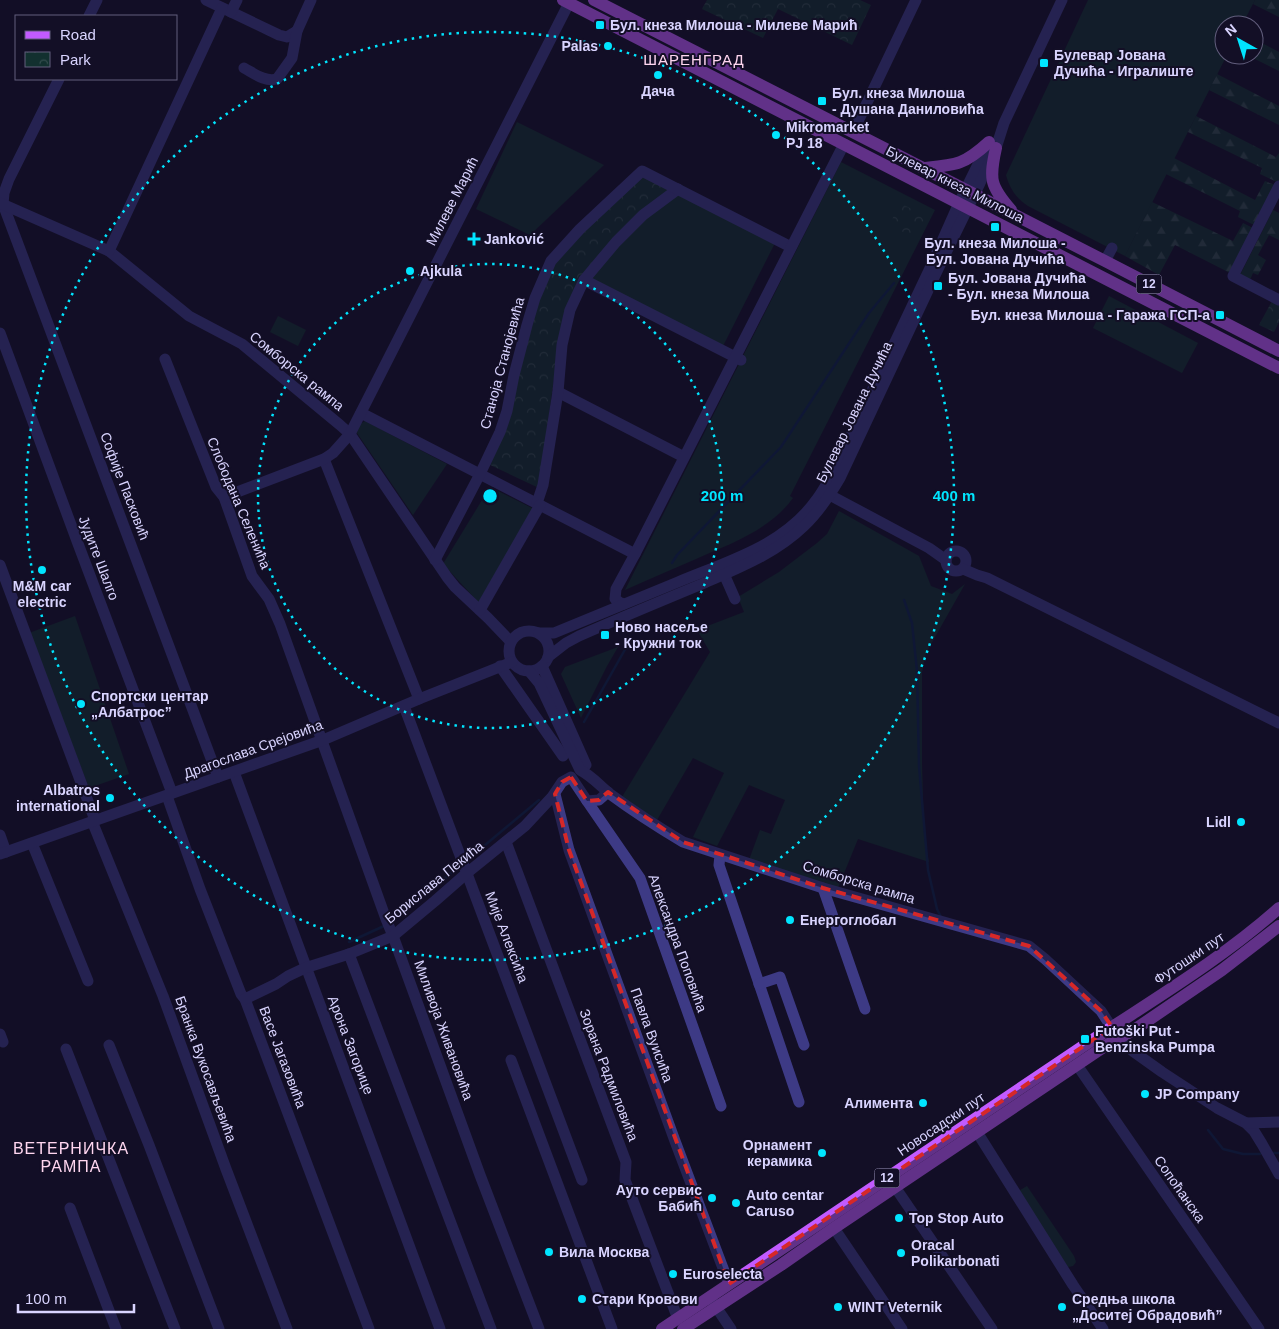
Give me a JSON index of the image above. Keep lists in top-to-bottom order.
{
  "streets": {
    "main road": [
      "Булевар кнеза Милоша",
      "12",
      "Футошки пут",
      "Новосадски пут"
    ],
    "street": [
      "Милеве Марић",
      "Станоја Станојевића",
      "Сомборска рампа",
      "Булевар Јована Дучића",
      "Софије Пасковић",
      "Слободана Селенића",
      "Јудите Шалго",
      "Драгослава Срејовића",
      "Борислава Пекића",
      "Мије Алексића",
      "Александра Поповића",
      "Миливоја Живановића",
      "Павла Вуисића",
      "Арона Загорице",
      "Васе Јагазовића",
      "Бранка Вукосављевића",
      "Зорана Радмиловића",
      "Сопоћанска"
    ]
  },
  "crossings": [
    ["Булевар кнеза Милоша", "Милеве Марић"],
    ["Булевар кнеза Милоша", "Булевар Јована Дучића"],
    ["Милеве Марић", "Сомборска рампа"],
    ["Милеве Марић", "Слободана Селенића"],
    ["Станоја Станојевића", "Сомборска рампа"],
    ["Сомборска рампа", "Булевар Јована Дучића"],
    ["Сомборска рампа", "Софије Пасковић"],
    ["Сомборска рампа", "Драгослава Срејовића"],
    ["Сомборска рампа", "Футошки пут"],
    ["Сомборска рампа", "Новосадски пут"],
    ["Булевар Јована Дучића", "Драгослава Срејовића"],
    ["Софије Пасковић", "Драгослава Срејовића"],
    ["Слободана Селенића", "Драгослава Срејовића"],
    ["Слободана Селенића", "Миливоја Живановића"],
    ["Јудите Шалго", "Драгослава Срејовића"],
    ["Јудите Шалго", "Васе Јагазовића"],
    ["Драгослава Срејовића", "Мије Алексића"],
    ["Драгослава Срејовића", "Миливоја Живановића"],
    ["Драгослава Срејовића", "Арона Загорице"],
    ["Драгослава Срејовића", "Васе Јагазовића"],
    ["Драгослава Срејовића", "Бранка Вукосављевића"],
    ["Борислава Пекића", "Мије Алексића"],
    ["Борислава Пекића", "Александра Поповића"],
    ["Борислава Пекића", "Миливоја Живановића"],
    ["Борислава Пекића", "Павла Вуисића"],
    ["Борислава Пекића", "Арона Загорице"],
    ["Борислава Пекића", "Васе Јагазовића"],
    ["Борислава Пекића", "Зорана Радмиловића"],
    ["Футошки пут", "Новосадски пут"],
    ["Павла Вуисића", "Новосадски пут"],
    ["Зорана Радмиловића", "Новосадски пут"],
    ["Новосадски пут", "Сопоћанска"]
  ],
  "districts": ["ШАРЕНГРАД", "ВЕТЕРНИЧКА РАМПА"],
  "places": {
    "transit": [
      "Бул. кнеза Милоша - Милеве Марић",
      "Булевар Јована Дучића - Игралиште",
      "Бул. кнеза Милоша - Душана Даниловића",
      "Бул. кнеза Милоша - Бул. Јована Дучића",
      "Бул. Јована Дучића - Бул. кнеза Милоша",
      "Бул. кнеза Милоша - Гаража ГСП-а",
      "Ново насеље - Кружни ток",
      "Futoški Put - Benzinska Pumpa"
    ],
    "other": [
      "Palas",
      "Дача",
      "Mikromarket PJ 18",
      "Ajkula",
      "M&M car electric",
      "Спортски центар „Албатрос”",
      "Albatros international",
      "Lidl",
      "Енергоглобал",
      "JP Company",
      "Алимента",
      "Орнамент керамика",
      "Ауто сервис Бабић",
      "Auto centar Caruso",
      "Top Stop Auto",
      "Вила Москва",
      "Oracal Polikarbonati",
      "Euroselecta",
      "Стари Кровови",
      "WINT Veternik",
      "Средња школа „Доситеј Обрадовић”"
    ],
    "health": ["Janković"]
  },
  "legend": ["Road", "Park"],
  "scale_bar": "100 m",
  "north": "top left",
  "rings": ["200 m", "400 m"]
}
